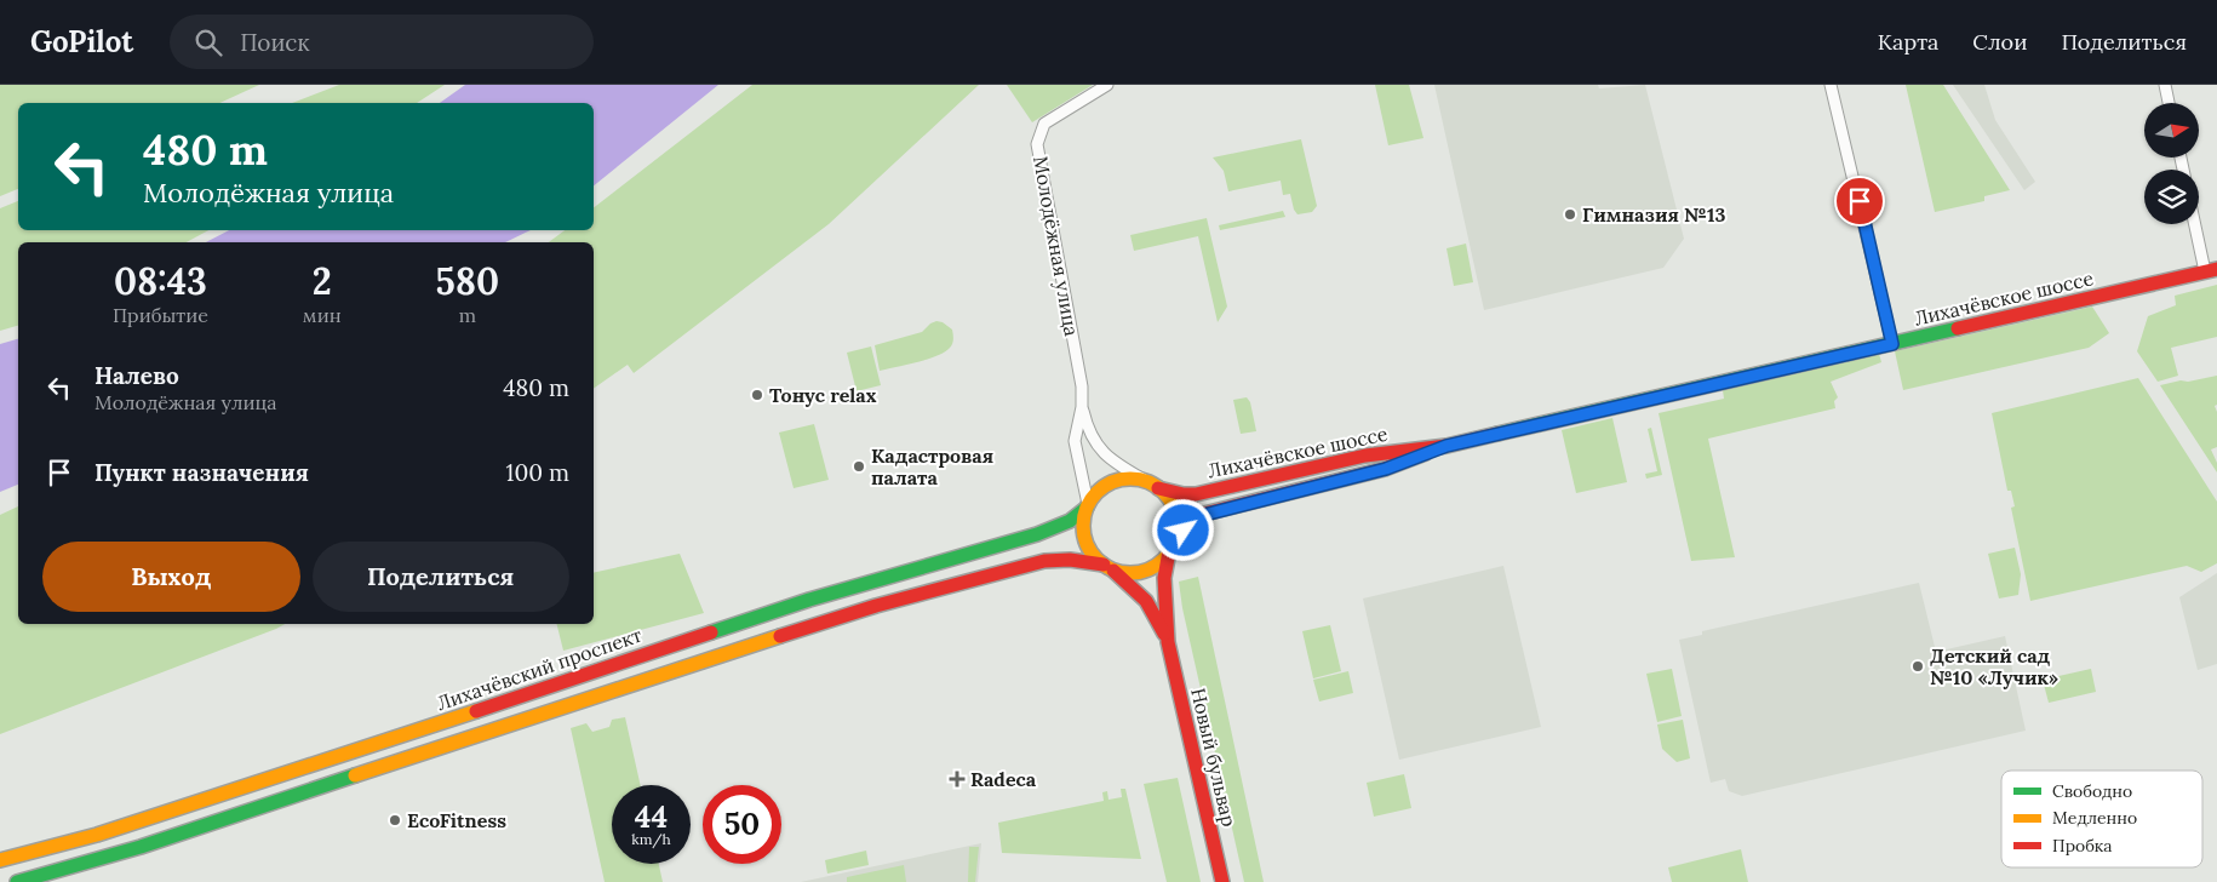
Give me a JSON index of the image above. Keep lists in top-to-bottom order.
{
  "streets": {
    "main road": ["Лихачёвское шоссе", "Лихачёвский проспект", "Новый бульвар"],
    "street": ["Молодёжная улица"]
  },
  "crossings": [
    ["Молодёжная улица", "Лихачёвское шоссе"],
    ["Молодёжная улица", "Лихачёвский проспект"],
    ["Молодёжная улица", "Новый бульвар"],
    ["Лихачёвское шоссе", "Лихачёвский проспект"],
    ["Лихачёвское шоссе", "Новый бульвар"],
    ["Лихачёвский проспект", "Новый бульвар"]
  ],
  "places": {
    "other": [
      "Гимназия №13",
      "Тонус relax",
      "Кадастровая палата",
      "Детский сад №10 «Лучик»",
      "EcoFitness"
    ],
    "health": ["Radeca"]
  },
  "legend": ["Свободно", "Медленно", "Пробка"],
  "north": "right",
  "page": {
    "header": "GoPilot",
    "search": "Поиск",
    "nav": ["Карта", "Слои", "Поделиться"],
    "turn": ["480 m", "Молодёжная улица"],
    "eta": [
      "08:43",
      "Прибытие",
      "2",
      "мин",
      "580",
      "m"
    ],
    "list": [
      {
        "name": "Налево",
        "note": "Молодёжная улица",
        "value": "480 m"
      },
      {
        "name": "Пункт назначения",
        "value": "100 m"
      }
    ],
    "buttons": ["Выход", "Поделиться"],
    "speed": "44 km/h",
    "limit": "50"
  }
}
